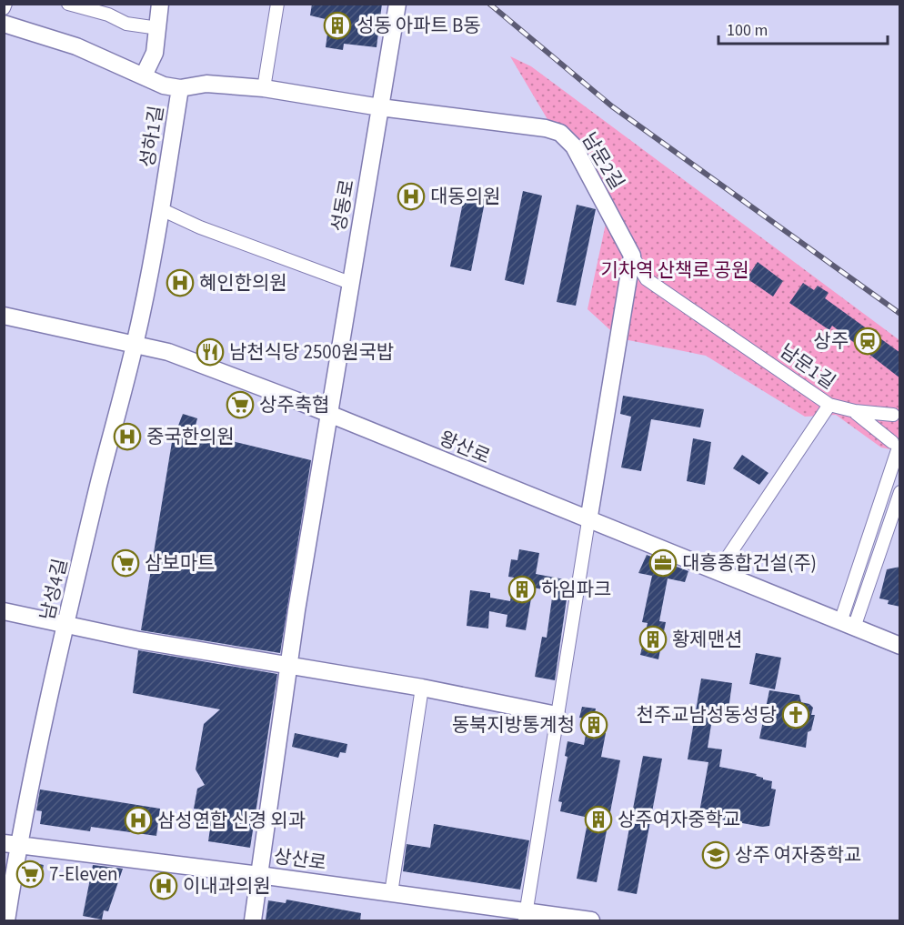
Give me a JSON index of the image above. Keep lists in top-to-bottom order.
{
  "streets": {
    "street": [
      "성하1길",
      "남문2길",
      "성동로",
      "남문1길",
      "왕산로",
      "남성4길",
      "상산로"
    ]
  },
  "crossings": [
    ["성하1길", "남문2길"],
    ["성하1길", "왕산로"],
    ["성하1길", "남성4길"],
    ["남문2길", "성동로"],
    ["남문2길", "남문1길"],
    ["성동로", "왕산로"],
    ["성동로", "상산로"],
    ["남문1길", "왕산로"],
    ["왕산로", "남성4길"],
    ["남성4길", "상산로"]
  ],
  "parks": ["기차역 산책로 공원"],
  "places": {
    "building": [
      "성동 아파트 B동",
      "하임파크",
      "황제맨션",
      "동북지방통계청",
      "상주여자중학교"
    ],
    "hospital": [
      "대동의원",
      "혜인한의원",
      "중국한의원",
      "삼성연합 신경 외과",
      "이내과의원"
    ],
    "station": ["상주"],
    "restaurant": ["남천식당 2500원국밥"],
    "supermarket": ["상주축협", "삼보마트", "7-Eleven"],
    "office": ["대흥종합건설(주)"],
    "church": ["천주교남성동성당"],
    "school or university": ["상주 여자중학교"]
  },
  "scale_bar": "100 m"
}
